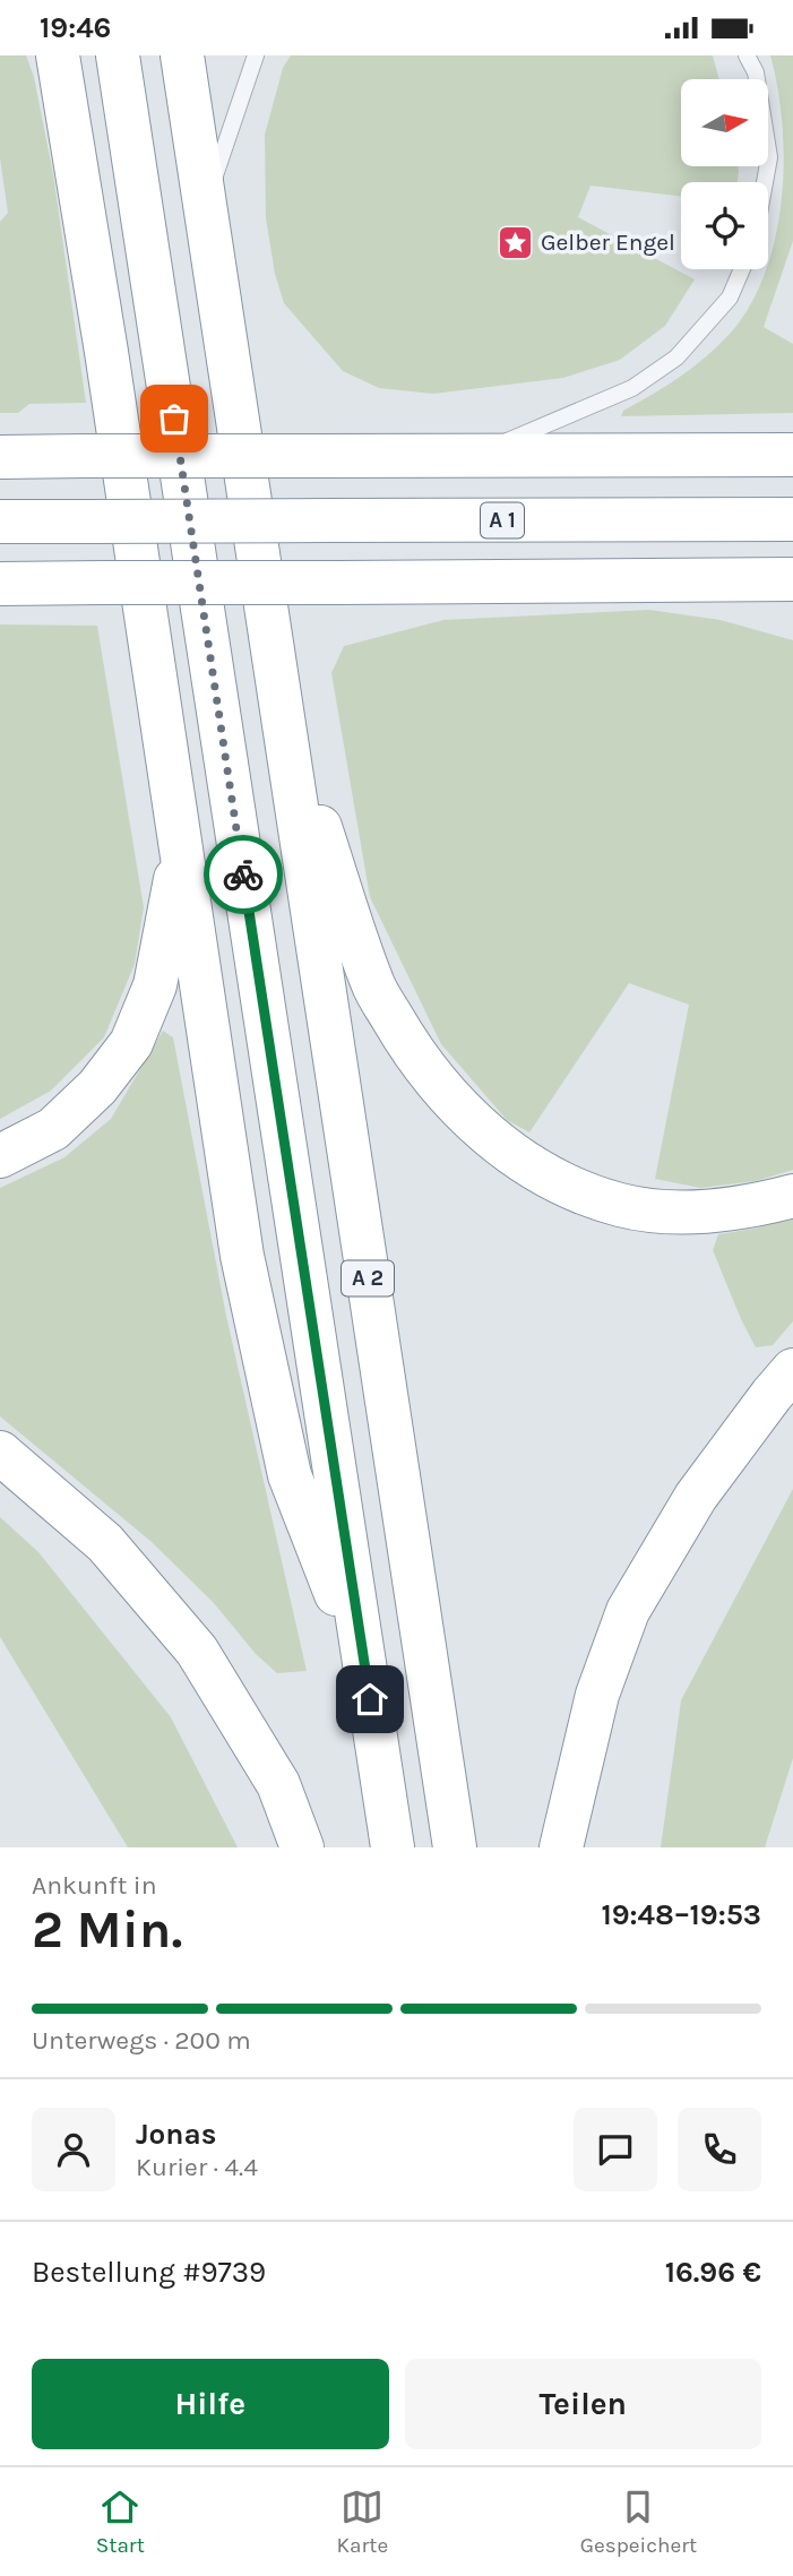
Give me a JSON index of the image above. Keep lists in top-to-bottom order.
{
  "streets": {
    "highway": ["A 1", "A 2"]
  },
  "places": {
    "place": ["Gelber Engel"]
  },
  "north": "right",
  "page": {
    "status": "19:46",
    "heading": ["2 Min.", "Ankunft in", "19:48–19:53"],
    "panel": [
      "Jonas",
      "Kurier · 4.4",
      "Bestellung #9739",
      "16.96 €"
    ],
    "bar": "Unterwegs · 200 m",
    "buttons": ["Hilfe", "Teilen"],
    "tabs": ["Start", "Karte", "Gespeichert"]
  }
}
